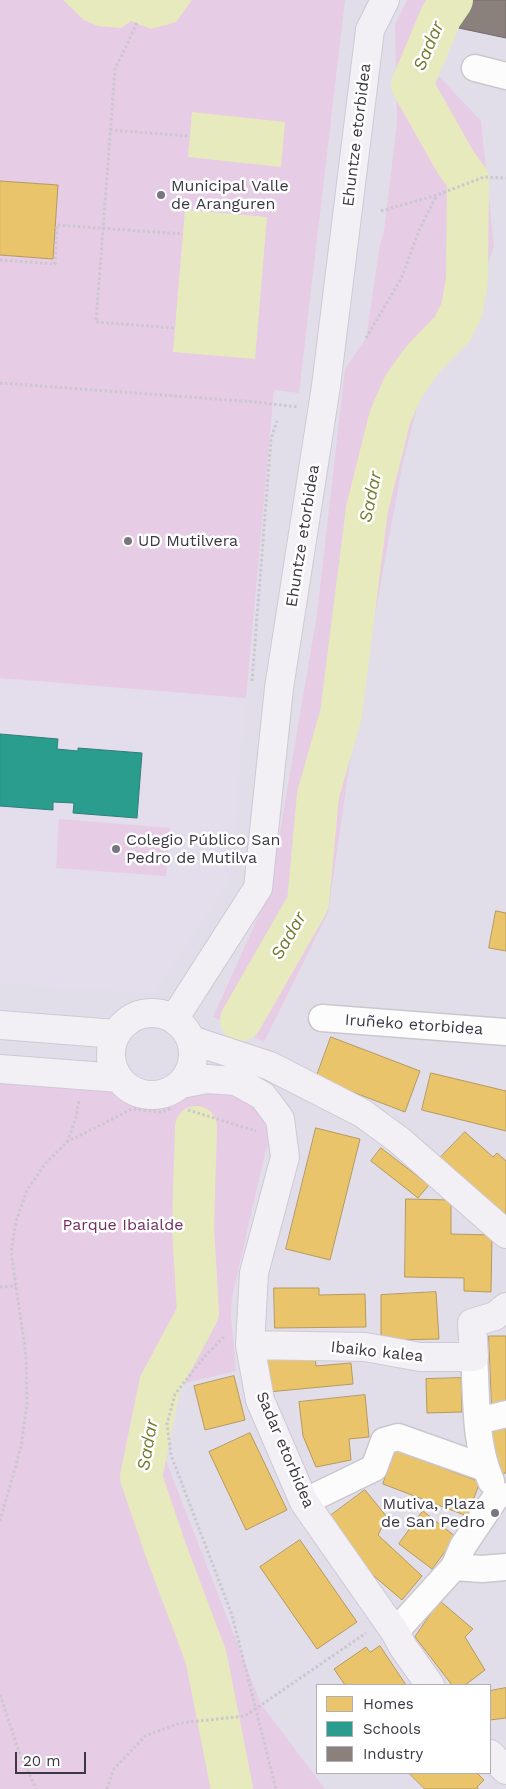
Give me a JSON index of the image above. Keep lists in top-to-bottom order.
{
  "streets": {
    "street": [
      "Ehuntze etorbidea",
      "Iruñeko etorbidea",
      "Ibaiko kalea",
      "Sadar etorbidea"
    ]
  },
  "crossings": [
    ["Ehuntze etorbidea", "Sadar etorbidea"],
    ["Ibaiko kalea", "Sadar etorbidea"]
  ],
  "water": ["Sadar"],
  "parks": ["Parque Ibaialde"],
  "places": [
    "Municipal Valle de Aranguren",
    "UD Mutilvera",
    "Colegio Público San Pedro de Mutilva",
    "Mutiva, Plaza de San Pedro"
  ],
  "legend": ["Homes", "Schools", "Industry"],
  "scale_bar": "20 m"
}
